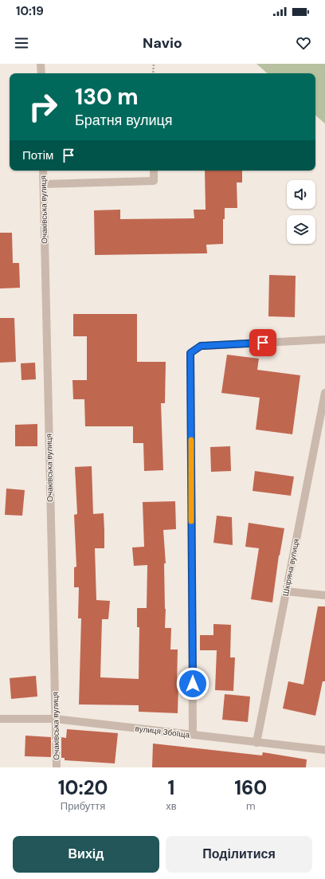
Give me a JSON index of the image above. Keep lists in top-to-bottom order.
{
  "streets": {
    "street": ["Очаківська вулиця", "Шкіряна вулиця", "вулиця Збоїща"]
  },
  "crossings": [
    ["Очаківська вулиця", "вулиця Збоїща"],
    ["Шкіряна вулиця", "вулиця Збоїща"]
  ],
  "page": {
    "status": "10:19",
    "header": "Navio",
    "turn": ["130 m", "Братня вулиця"],
    "then": "Потім",
    "eta": [
      "10:20",
      "Прибуття",
      "1",
      "хв",
      "160",
      "m"
    ],
    "buttons": ["Вихід", "Поділитися"]
  }
}
